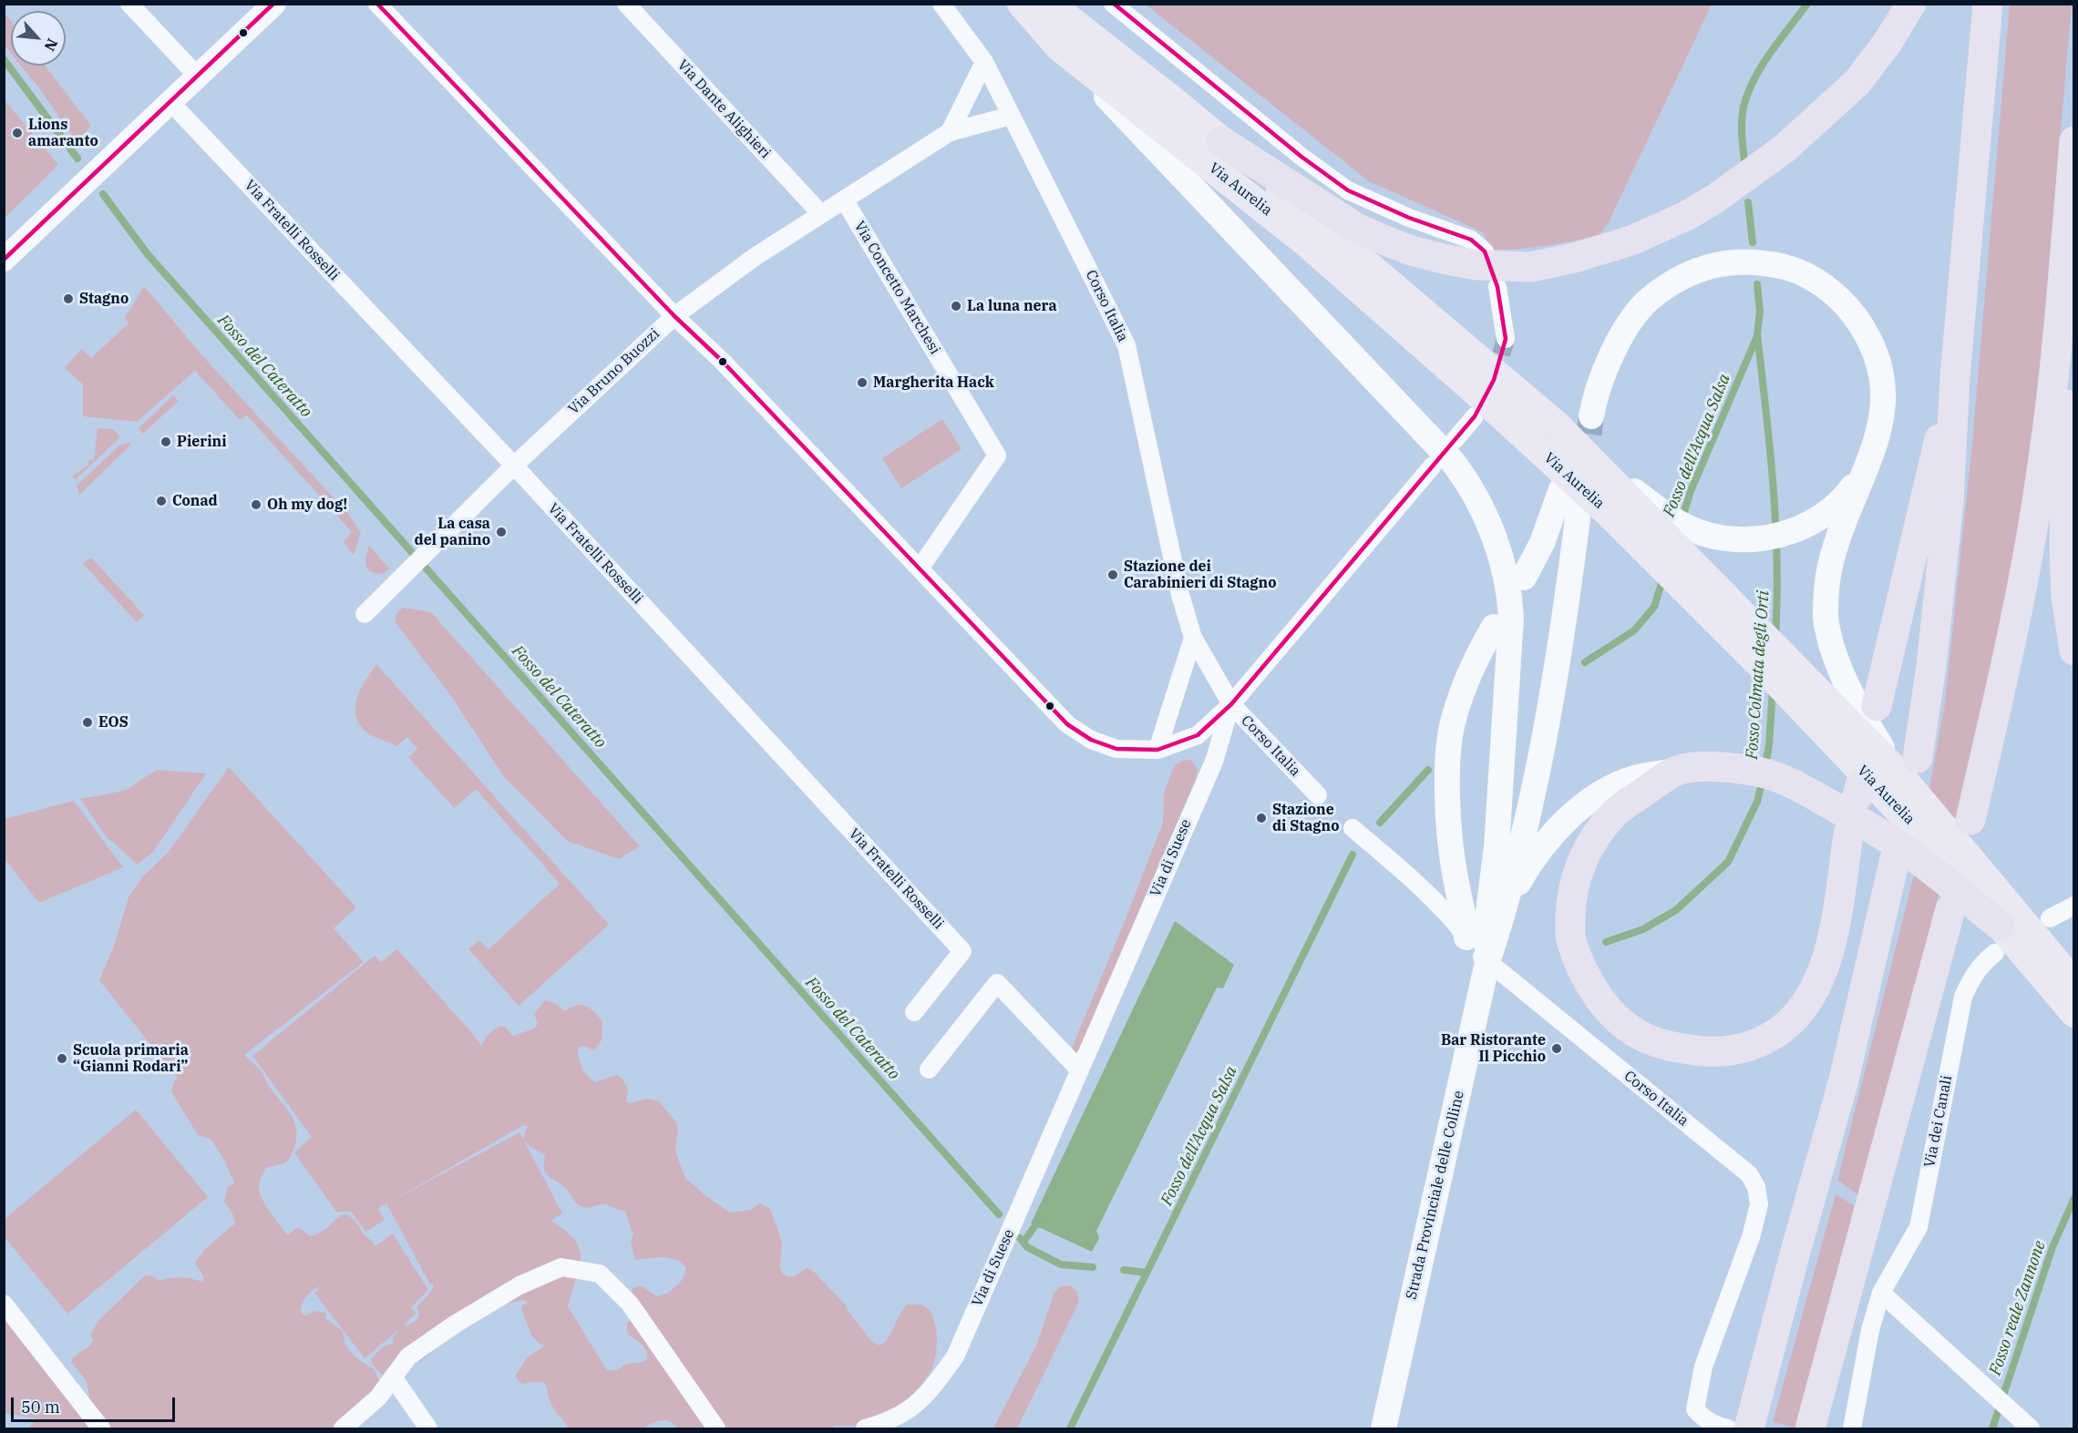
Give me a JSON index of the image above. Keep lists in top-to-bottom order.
{
  "streets": {
    "main road": ["Via Aurelia", "Strada Provinciale delle Colline"],
    "street": [
      "Via Dante Alighieri",
      "Via Fratelli Rosselli",
      "Via Concetto Marchesi",
      "Corso Italia",
      "Via Bruno Buozzi",
      "Via di Suese",
      "Via dei Canali"
    ]
  },
  "crossings": [
    ["Via Dante Alighieri", "Via Bruno Buozzi"],
    ["Via Aurelia", "Via dei Canali"],
    ["Via Fratelli Rosselli", "Via Bruno Buozzi"],
    ["Via Concetto Marchesi", "Via Bruno Buozzi"],
    ["Corso Italia", "Via Bruno Buozzi"],
    ["Corso Italia", "Via di Suese"],
    ["Corso Italia", "Strada Provinciale delle Colline"]
  ],
  "water": [
    "Fosso del Cateratto",
    "Fosso dell'Acqua Salsa",
    "Fosso Colmata degli Orti",
    "Fosso reale Zannone"
  ],
  "places": [
    "Lions amaranto",
    "Stagno",
    "La luna nera",
    "Margherita Hack",
    "Pierini",
    "Conad",
    "Oh my dog!",
    "La casa del panino",
    "Stazione dei Carabinieri di Stagno",
    "EOS",
    "Stazione di Stagno",
    "Bar Ristorante Il Picchio",
    "Scuola primaria “Gianni Rodari”"
  ],
  "scale_bar": "50 m",
  "north": "bottom right"
}
